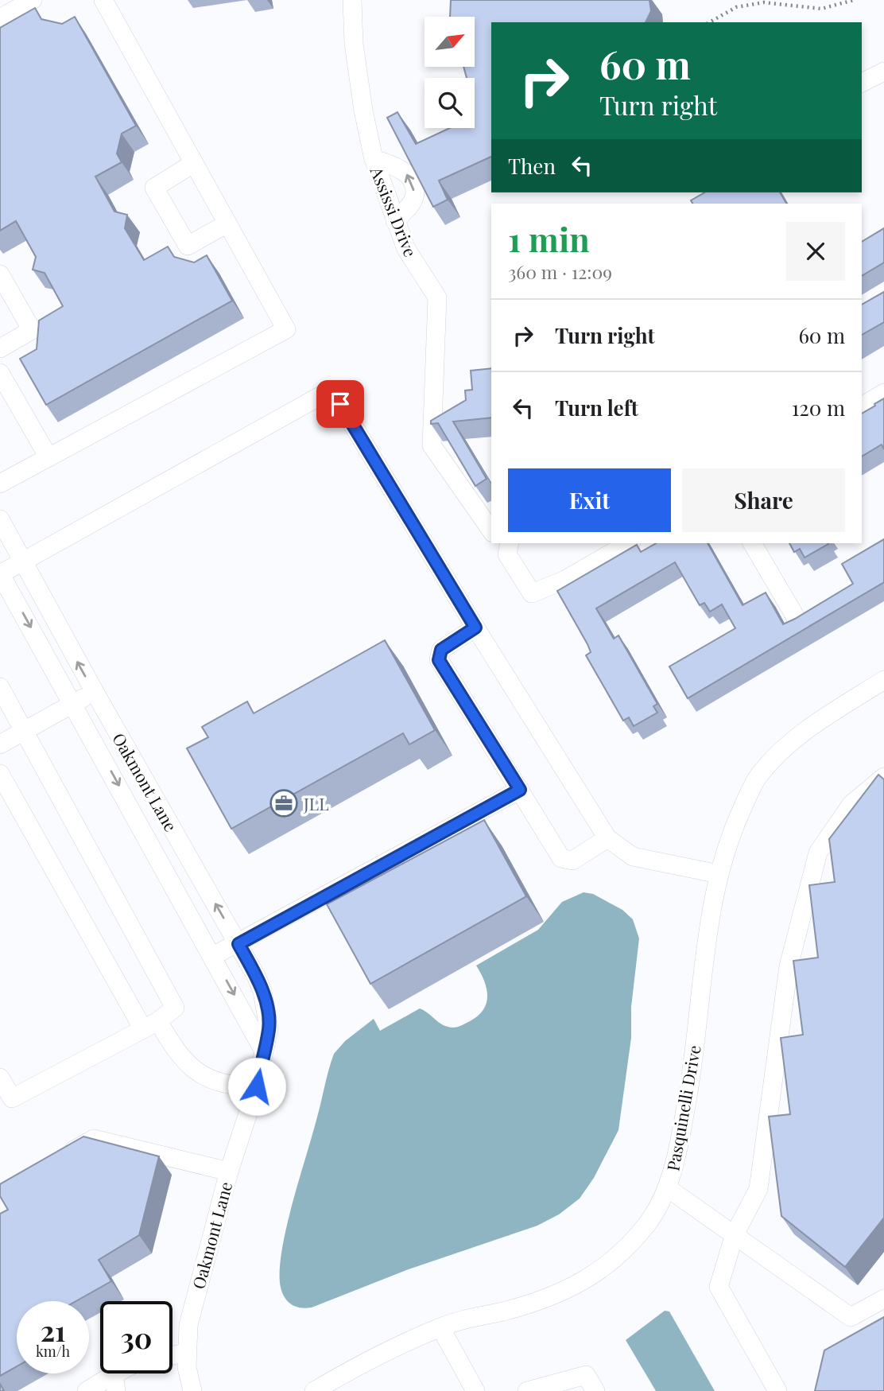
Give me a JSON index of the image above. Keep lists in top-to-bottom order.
{
  "streets": {
    "street": ["Assissi Drive", "Oakmont Lane", "Pasquinelli Drive"]
  },
  "places": {
    "office": ["JLL"]
  },
  "north": "top right",
  "page": {
    "turn": ["60 m", "Turn right"],
    "then": "Then",
    "heading": ["1 min", "360 m · 12:09"],
    "list": [
      {
        "name": "Turn right",
        "value": "60 m"
      },
      {
        "name": "Turn left",
        "value": "120 m"
      }
    ],
    "buttons": ["Exit", "Share"],
    "speed": "21 km/h",
    "limit": "30"
  }
}
